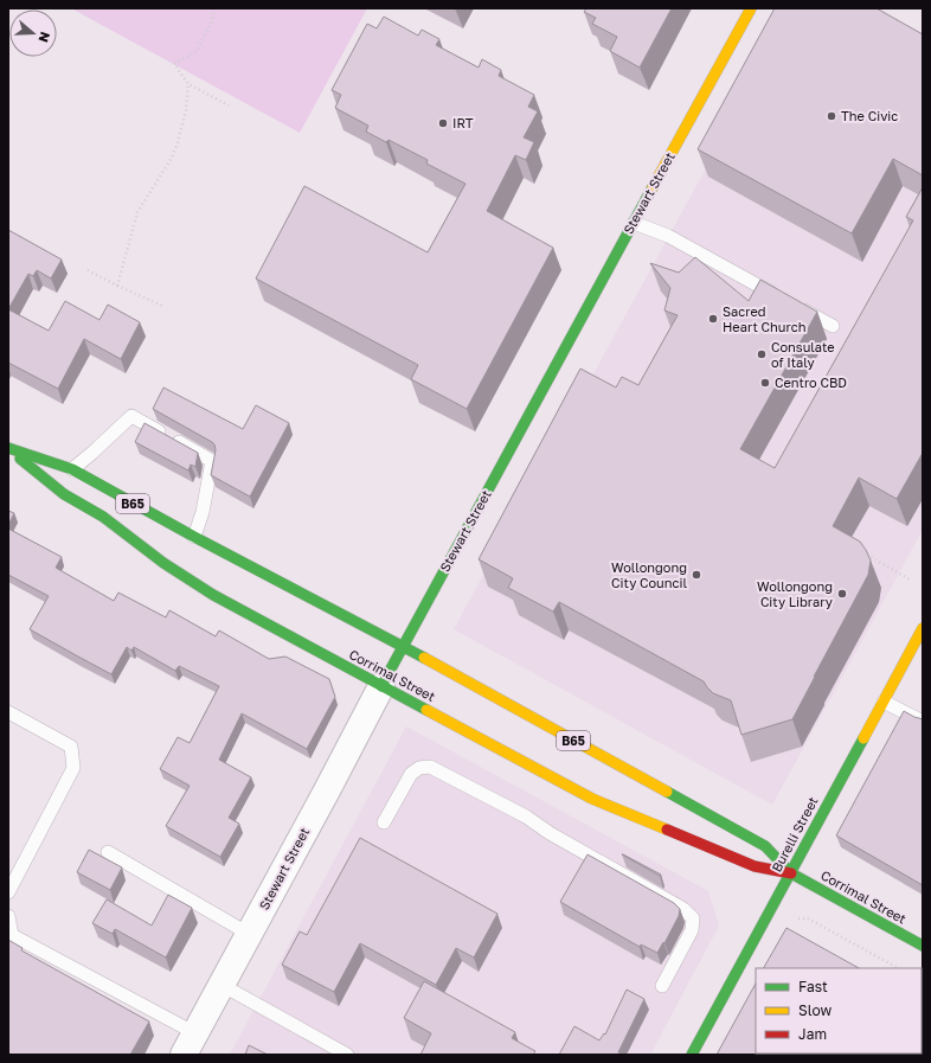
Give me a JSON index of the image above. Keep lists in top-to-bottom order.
{
  "streets": {
    "main road": [
      "Stewart Street",
      "B65",
      "Corrimal Street",
      "Burelli Street"
    ]
  },
  "crossings": [
    ["Stewart Street", "Corrimal Street"],
    ["Corrimal Street", "Burelli Street"]
  ],
  "places": [
    "The Civic",
    "IRT",
    "Sacred Heart Church",
    "Consulate of Italy",
    "Centro CBD",
    "Wollongong City Council",
    "Wollongong City Library"
  ],
  "legend": ["Fast", "Slow", "Jam"],
  "north": "right"
}
